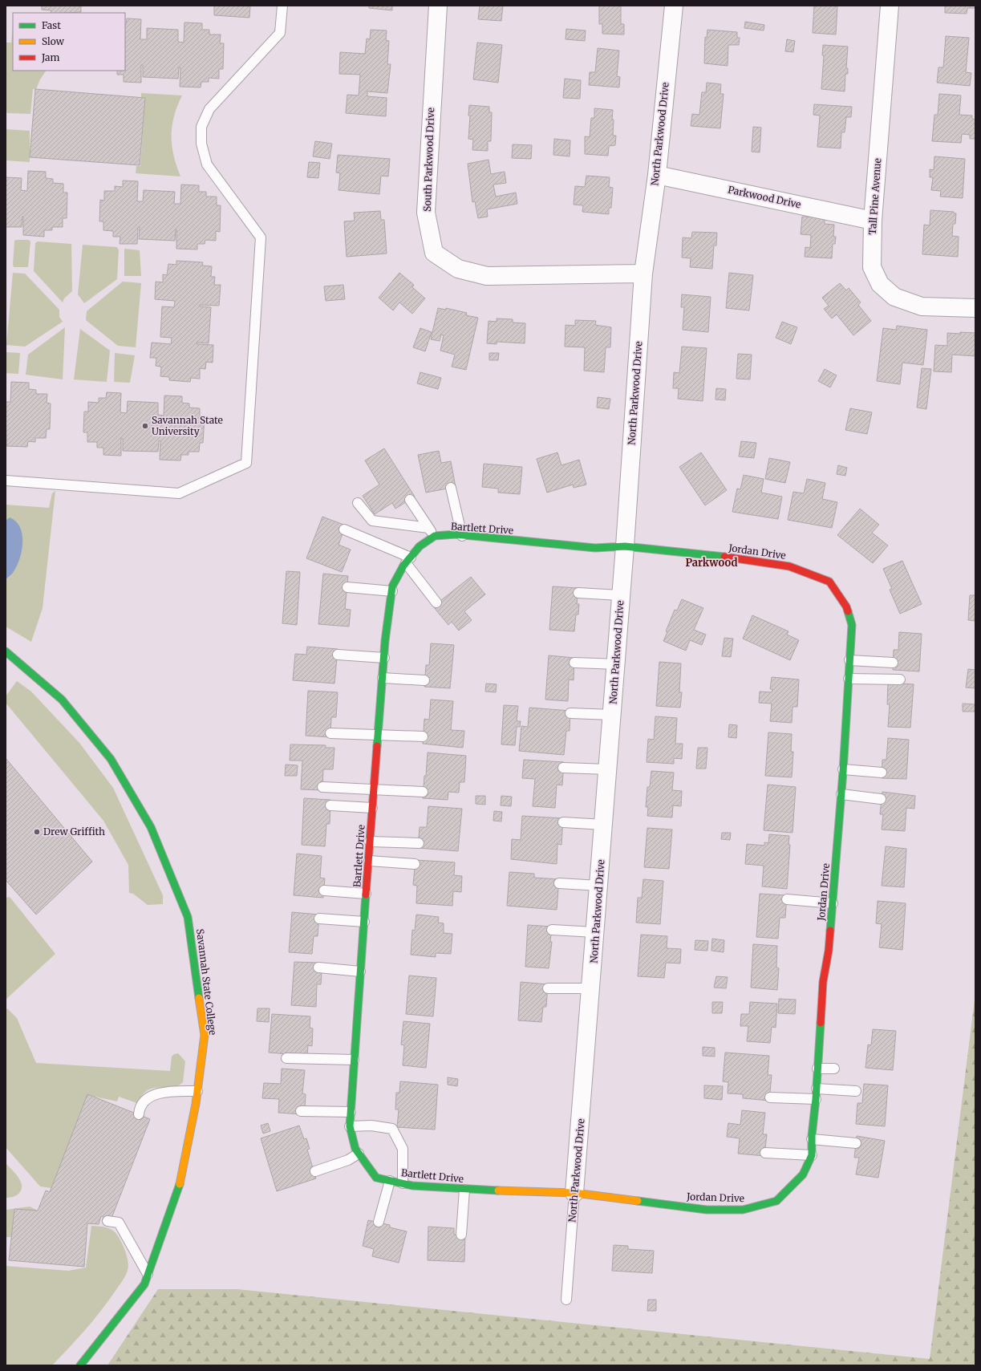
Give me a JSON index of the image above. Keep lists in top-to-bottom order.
{
  "streets": {
    "street": [
      "North Parkwood Drive",
      "South Parkwood Drive",
      "Tall Pine Avenue",
      "Parkwood Drive",
      "Bartlett Drive",
      "Jordan Drive",
      "Savannah State College"
    ]
  },
  "crossings": [
    ["North Parkwood Drive", "South Parkwood Drive"],
    ["North Parkwood Drive", "Parkwood Drive"],
    ["North Parkwood Drive", "Bartlett Drive"],
    ["North Parkwood Drive", "Jordan Drive"],
    ["Tall Pine Avenue", "Parkwood Drive"],
    ["Bartlett Drive", "Jordan Drive"]
  ],
  "districts": ["Parkwood"],
  "places": ["Savannah State University", "Drew Griffith"],
  "legend": ["Fast", "Slow", "Jam"]
}
